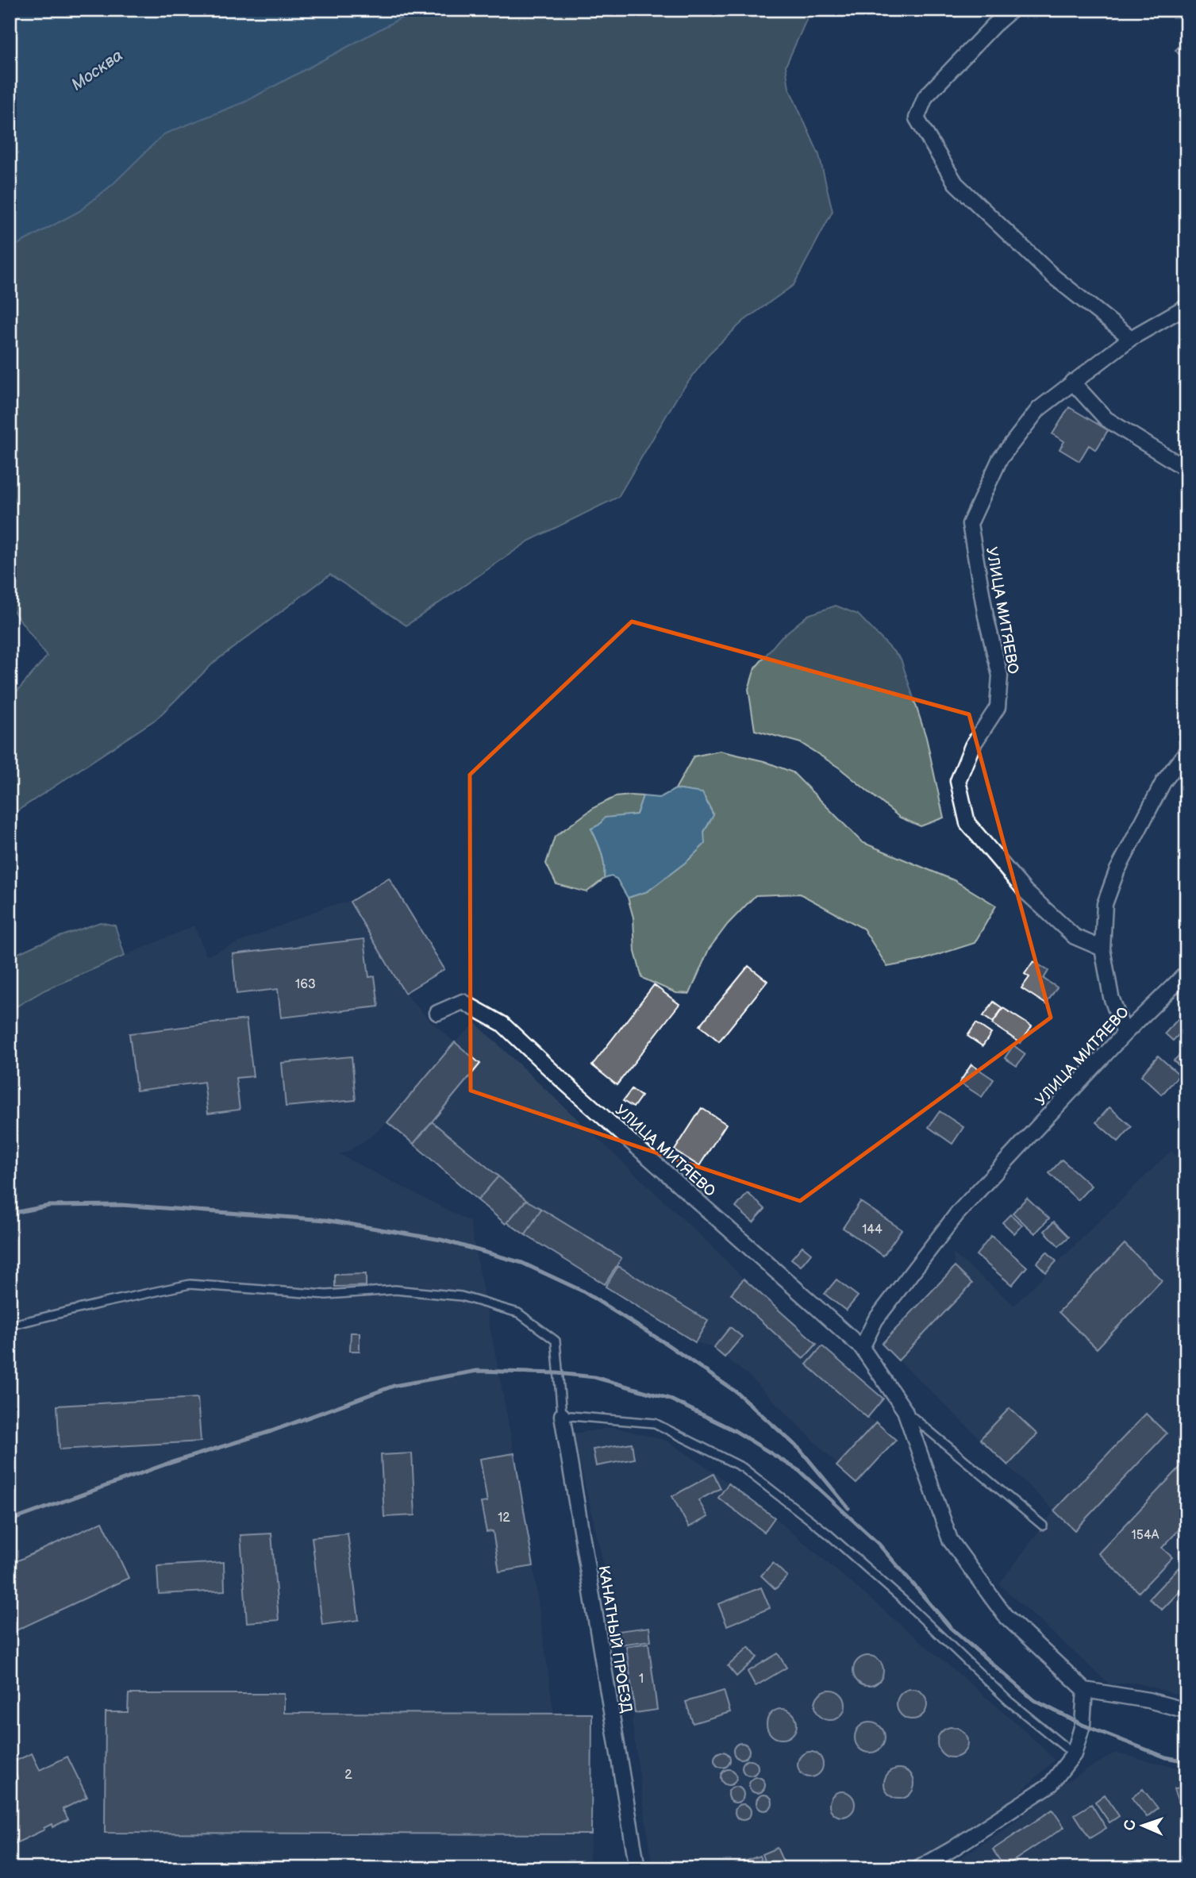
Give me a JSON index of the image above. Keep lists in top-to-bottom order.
{
  "streets": {
    "street": ["УЛИЦА МИТЯЕВО", "КАНАТНЫЙ ПРОЕЗД"]
  },
  "water": ["Москва"],
  "house_numbers": [
    "163",
    "144",
    "12",
    "154А",
    "1",
    "2"
  ],
  "north": "left"
}
